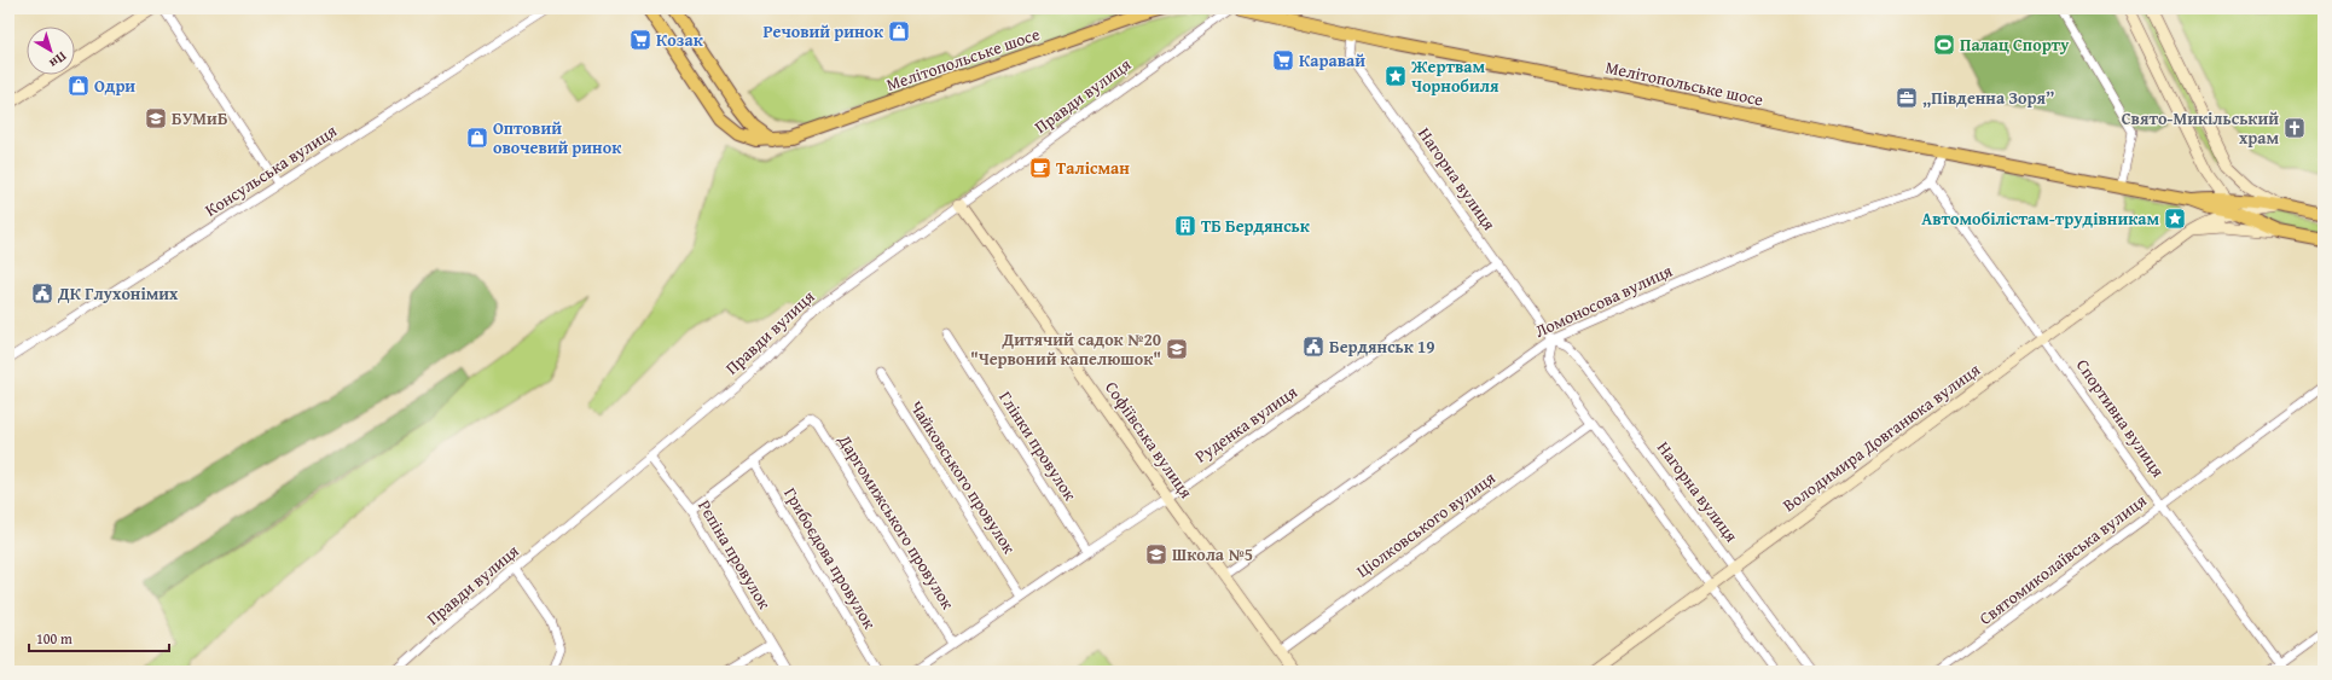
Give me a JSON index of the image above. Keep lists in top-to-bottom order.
{
  "streets": {
    "main road": ["Мелітопольське шосе", "Володимира Довганюка вулиця", "Софіївська вулиця"],
    "street": [
      "Правди вулиця",
      "Консульська вулиця",
      "Нагорна вулиця",
      "Ломоносова вулиця",
      "Спортивна вулиця",
      "Руденка вулиця",
      "Глінки провулок",
      "Чайковського провулок",
      "Даргомижського провулок",
      "Ціолковського вулиця",
      "Рєпіна провулок",
      "Грибоєдова провулок",
      "Святомиколаївська вулиця"
    ]
  },
  "crossings": [
    ["Мелітопольське шосе", "Нагорна вулиця"],
    ["Правди вулиця", "Софіївська вулиця"],
    ["Правди вулиця", "Рєпіна провулок"],
    ["Нагорна вулиця", "Ломоносова вулиця"],
    ["Нагорна вулиця", "Руденка вулиця"],
    ["Нагорна вулиця", "Володимира Довганюка вулиця"],
    ["Ломоносова вулиця", "Спортивна вулиця"],
    ["Ломоносова вулиця", "Софіївська вулиця"],
    ["Спортивна вулиця", "Володимира Довганюка вулиця"],
    ["Спортивна вулиця", "Святомиколаївська вулиця"],
    ["Руденка вулиця", "Софіївська вулиця"],
    ["Руденка вулиця", "Глінки провулок"],
    ["Руденка вулиця", "Чайковського провулок"],
    ["Руденка вулиця", "Даргомижського провулок"],
    ["Софіївська вулиця", "Ціолковського вулиця"],
    ["Даргомижського провулок", "Грибоєдова провулок"]
  ],
  "places": {
    "shop": ["Речовий ринок", "Одри", "Оптовий овочевий ринок"],
    "supermarket": ["Козак", "Каравай"],
    "sports": ["Палац Спорту"],
    "place": ["Жертвам Чорнобиля", "Автомобілістам-трудівникам"],
    "office": ["„Південна Зоря”"],
    "school or university": ["БУМиБ", "Дитячий садок №20 \"Червоний капелюшок\"", "Школа №5"],
    "church": ["Свято-Микільський храм"],
    "cafe": ["Талісман"],
    "building": ["ТБ Бердянськ"],
    "public building": ["ДК Глухонімих", "Бердянськ 19"]
  },
  "scale_bar": "100 m",
  "north": "bottom right"
}
